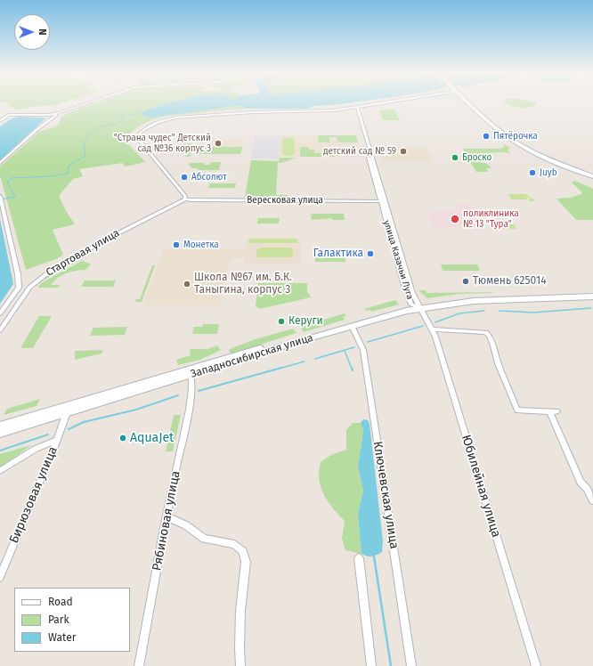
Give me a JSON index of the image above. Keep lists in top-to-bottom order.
{
  "streets": {
    "main road": ["Западносибирская улица"],
    "street": [
      "Вересковая улица",
      "Стартовая улица",
      "улица Казачьи Луга",
      "Юбилейная улица",
      "Бирюзовая улица",
      "Ключевская улица",
      "Рябиновая улица"
    ]
  },
  "crossings": [
    ["Вересковая улица", "Стартовая улица"],
    ["Вересковая улица", "улица Казачьи Луга"],
    ["улица Казачьи Луга", "Западносибирская улица"],
    ["улица Казачьи Луга", "Юбилейная улица"],
    ["Западносибирская улица", "Юбилейная улица"],
    ["Западносибирская улица", "Бирюзовая улица"],
    ["Западносибирская улица", "Ключевская улица"],
    ["Западносибирская улица", "Рябиновая улица"]
  ],
  "places": [
    "Пятёрочка",
    "\"Страна чудес\" Детский сад №36 корпус 3",
    "детский сад № 59",
    "Броско",
    "Juyb",
    "Абсолют",
    "поликлиника № 13 \"Тура\"",
    "Монетка",
    "Галактика",
    "Тюмень 625014",
    "Школа №67 им. Б.К. Таныгина, корпус 3",
    "Керуги",
    "AquaJet"
  ],
  "legend": ["Road", "Park", "Water"],
  "north": "right"
}
